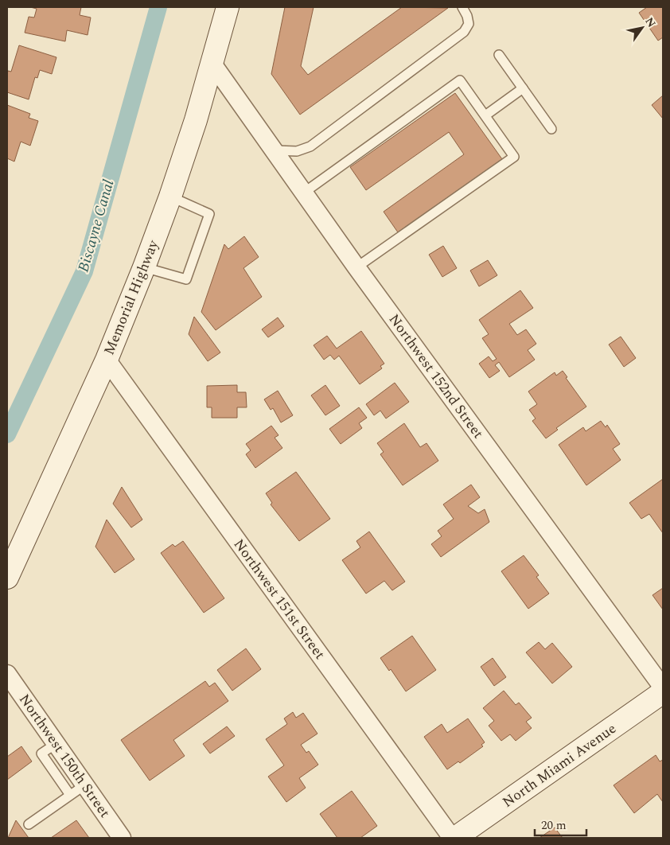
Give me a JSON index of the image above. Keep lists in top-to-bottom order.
{
  "streets": {
    "street": [
      "Memorial Highway",
      "Northwest 152nd Street",
      "Northwest 151st Street",
      "Northwest 150th Street",
      "North Miami Avenue"
    ]
  },
  "crossings": [
    ["Memorial Highway", "Northwest 152nd Street"],
    ["Memorial Highway", "Northwest 151st Street"]
  ],
  "water": ["Biscayne Canal"],
  "scale_bar": "20 m",
  "north": "top right"
}
